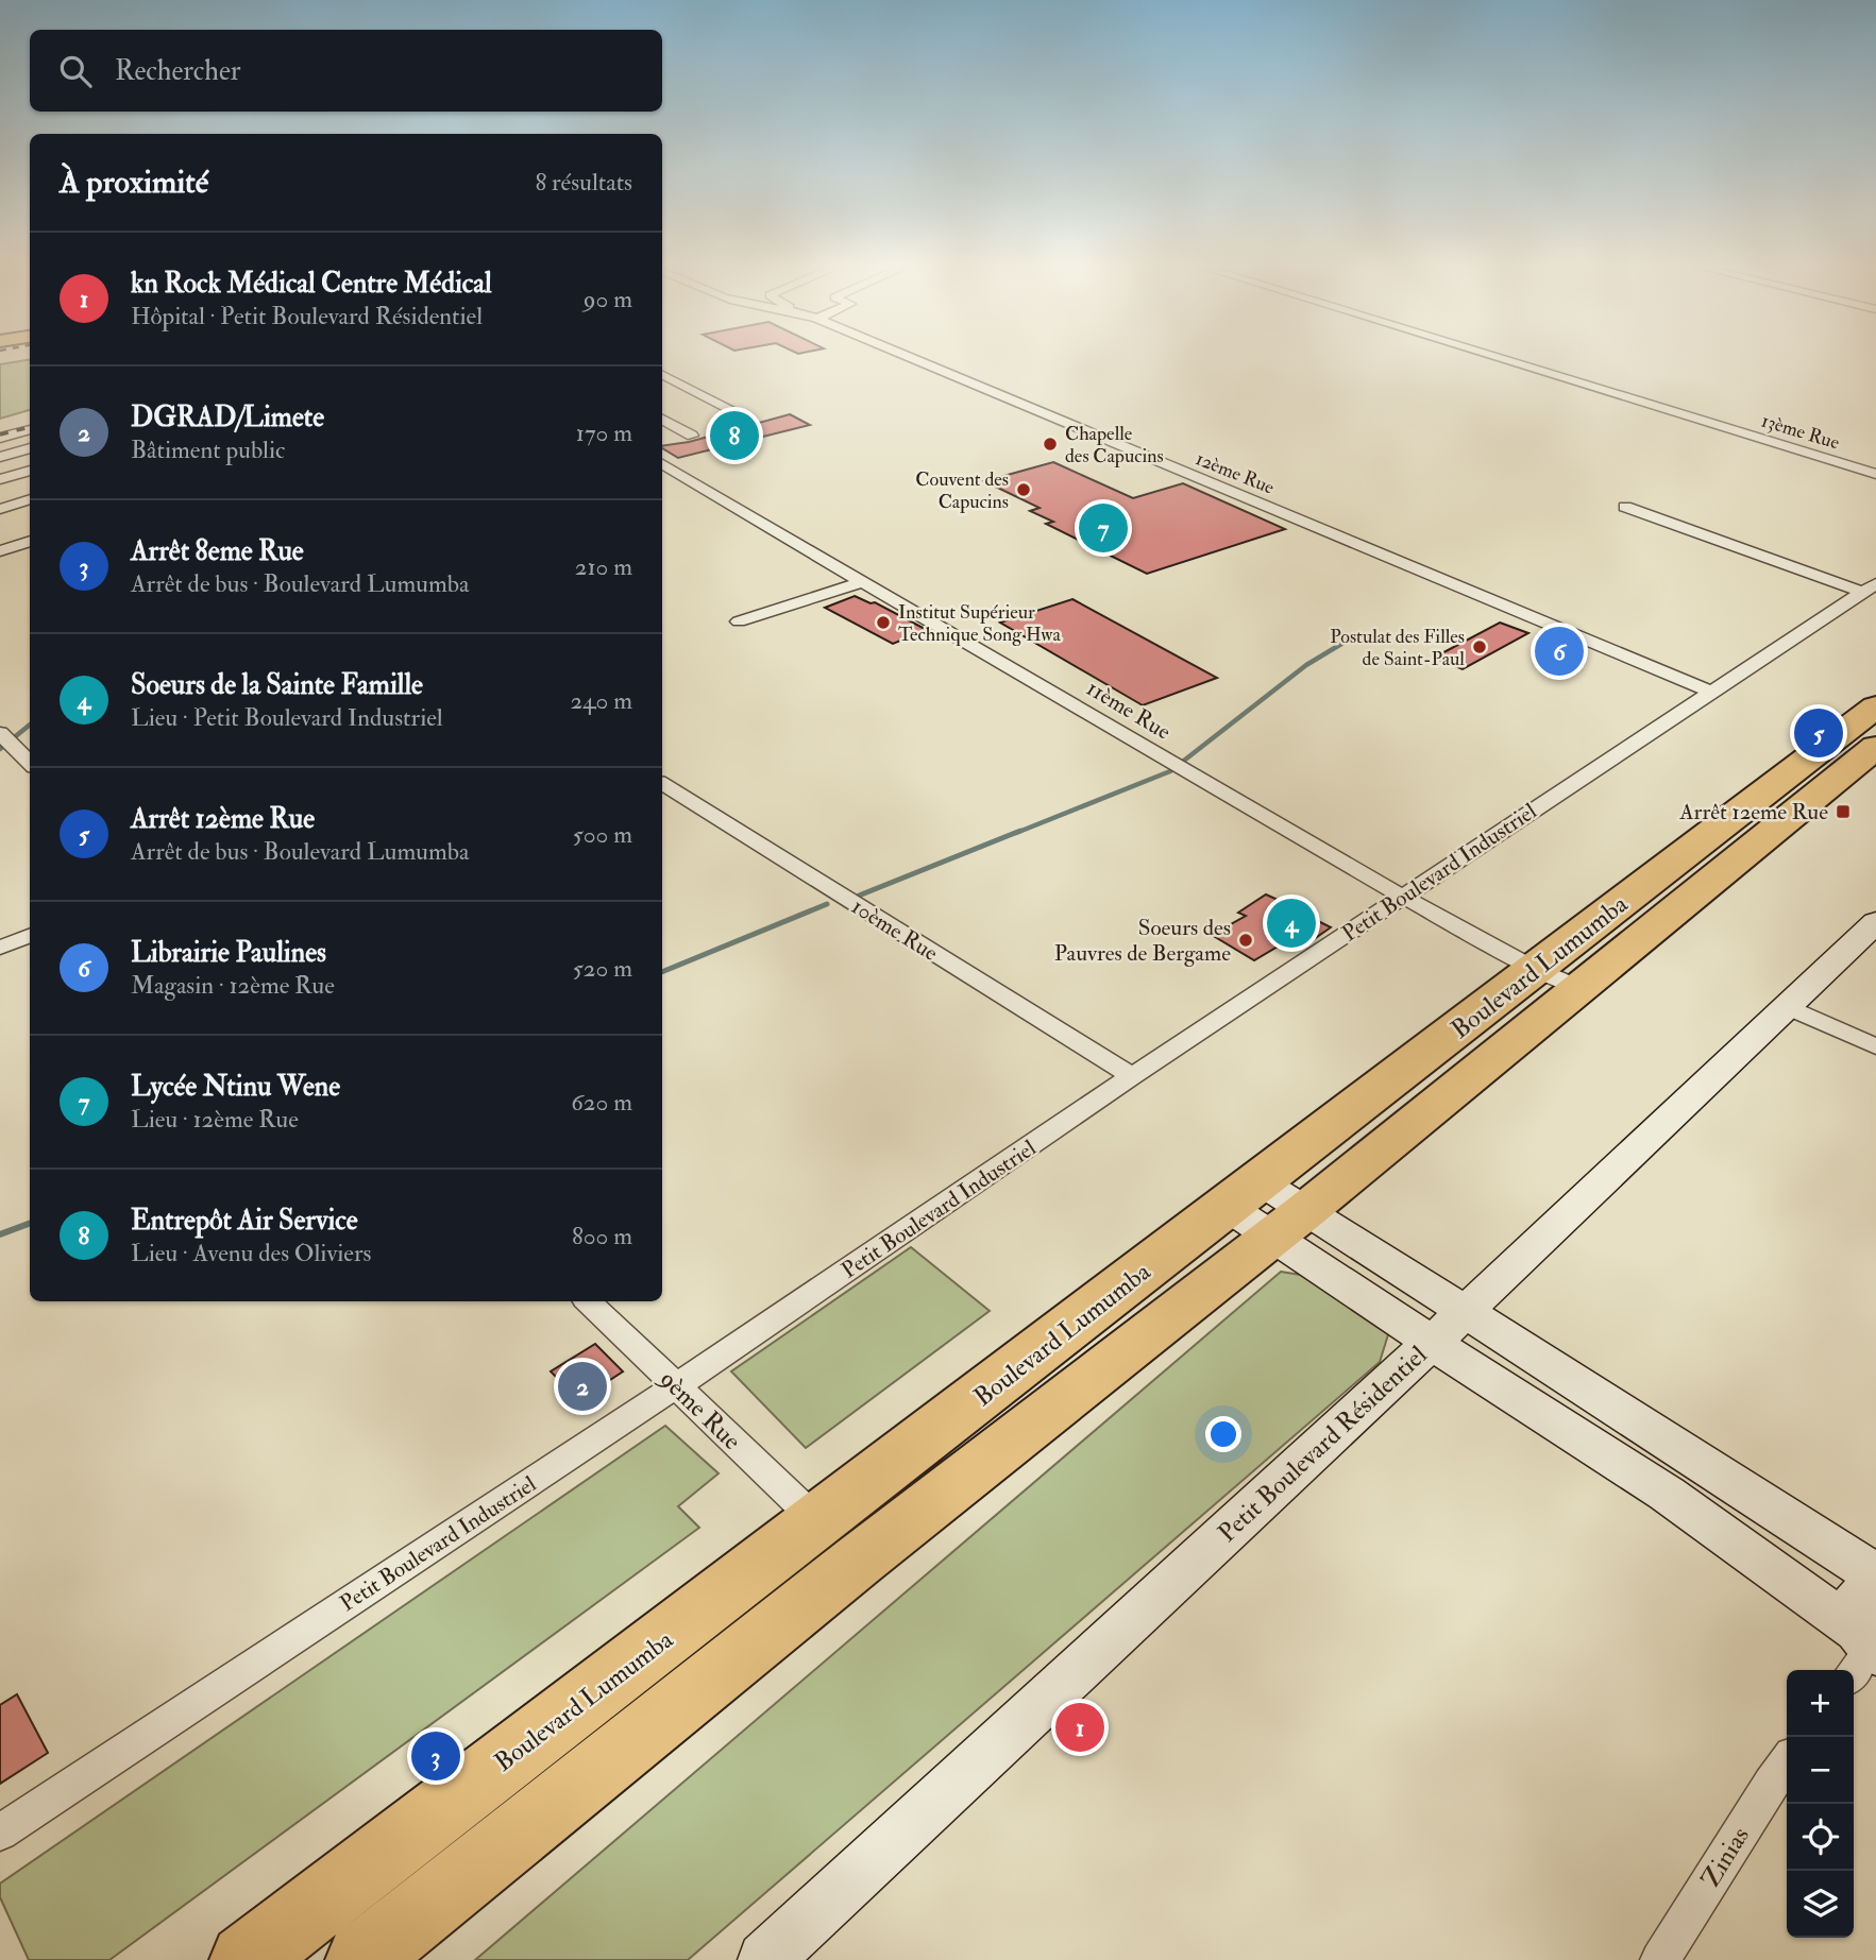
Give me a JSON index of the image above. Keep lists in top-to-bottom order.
{
  "streets": {
    "highway": ["Boulevard Lumumba"],
    "street": [
      "13ème Rue",
      "12ème Rue",
      "11ème Rue",
      "Petit Boulevard Industriel",
      "10ème Rue",
      "9ème Rue",
      "Petit Boulevard Résidentiel",
      "Zinias"
    ]
  },
  "crossings": [
    ["12ème Rue", "Petit Boulevard Industriel"],
    ["11ème Rue", "Petit Boulevard Industriel"],
    ["11ème Rue", "Boulevard Lumumba"],
    ["Petit Boulevard Industriel", "10ème Rue"],
    ["Petit Boulevard Industriel", "9ème Rue"],
    ["Boulevard Lumumba", "9ème Rue"]
  ],
  "places": {
    "other": [
      "Chapelle des Capucins",
      "Couvent des Capucins",
      "Institut Supérieur Technique Song Hwa",
      "Postulat des Filles de Saint-Paul",
      "Soeurs des Pauvres de Bergame"
    ],
    "transit": ["Arrêt 12eme Rue"]
  },
  "page": {
    "search": "Rechercher",
    "heading": ["À proximité", "8 résultats"],
    "list": [
      {
        "mark": "1",
        "name": "kn Rock Médical Centre Médical",
        "note": "Hôpital · Petit Boulevard Résidentiel",
        "value": "90 m"
      },
      {
        "mark": "2",
        "name": "DGRAD/Limete",
        "note": "Bâtiment public",
        "value": "170 m"
      },
      {
        "mark": "3",
        "name": "Arrêt 8eme Rue",
        "note": "Arrêt de bus · Boulevard Lumumba",
        "value": "210 m"
      },
      {
        "mark": "4",
        "name": "Soeurs de la Sainte Famille",
        "note": "Lieu · Petit Boulevard Industriel",
        "value": "240 m"
      },
      {
        "mark": "5",
        "name": "Arrêt 12ème Rue",
        "note": "Arrêt de bus · Boulevard Lumumba",
        "value": "500 m"
      },
      {
        "mark": "6",
        "name": "Librairie Paulines",
        "note": "Magasin · 12ème Rue",
        "value": "520 m"
      },
      {
        "mark": "7",
        "name": "Lycée Ntinu Wene",
        "note": "Lieu · 12ème Rue",
        "value": "620 m"
      },
      {
        "mark": "8",
        "name": "Entrepôt Air Service",
        "note": "Lieu · Avenu des Oliviers",
        "value": "800 m"
      }
    ],
    "pins": [
      "8",
      "7",
      "6",
      "5",
      "4",
      "2",
      "1",
      "3"
    ],
    "map_buttons": ["+", "−"]
  }
}
